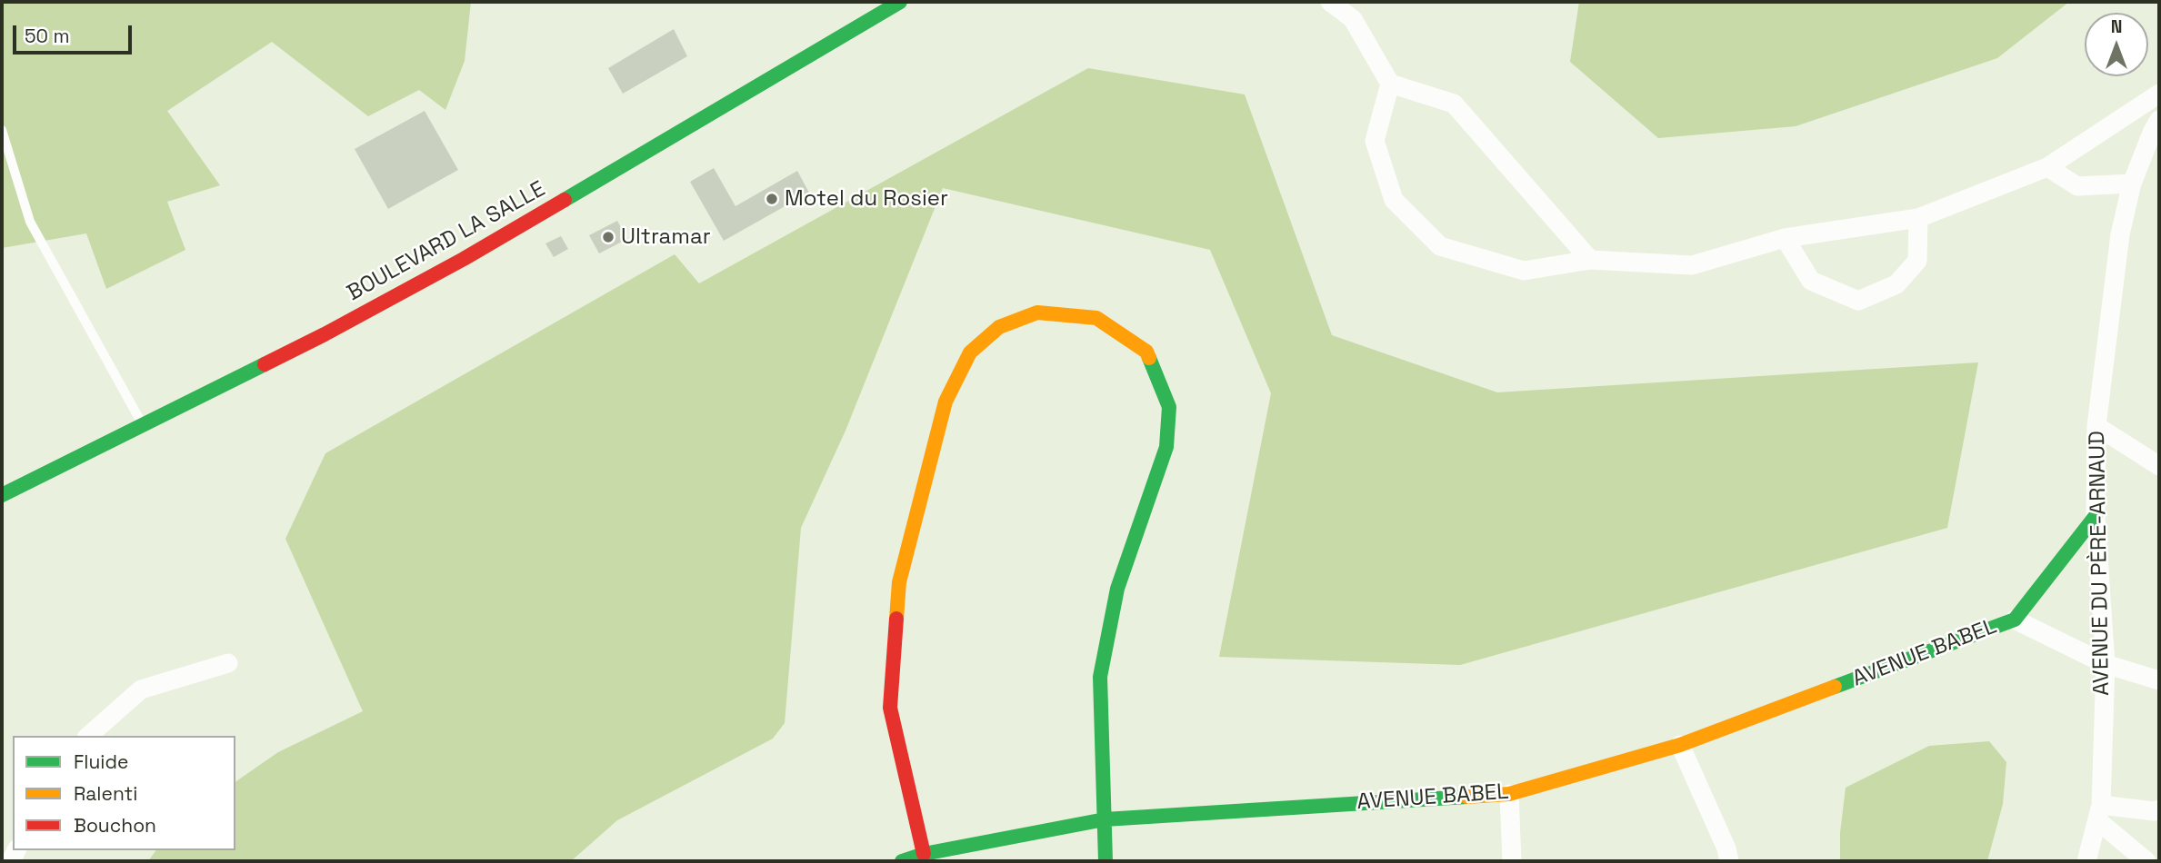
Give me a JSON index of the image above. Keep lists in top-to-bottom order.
{
  "streets": {
    "street": ["BOULEVARD LA SALLE", "AVENUE DU PÈRE-ARNAUD", "AVENUE BABEL"]
  },
  "crossings": [
    ["AVENUE DU PÈRE-ARNAUD", "AVENUE BABEL"]
  ],
  "places": ["Motel du Rosier", "Ultramar"],
  "legend": ["Fluide", "Ralenti", "Bouchon"],
  "scale_bar": "50 m",
  "north": "top"
}
